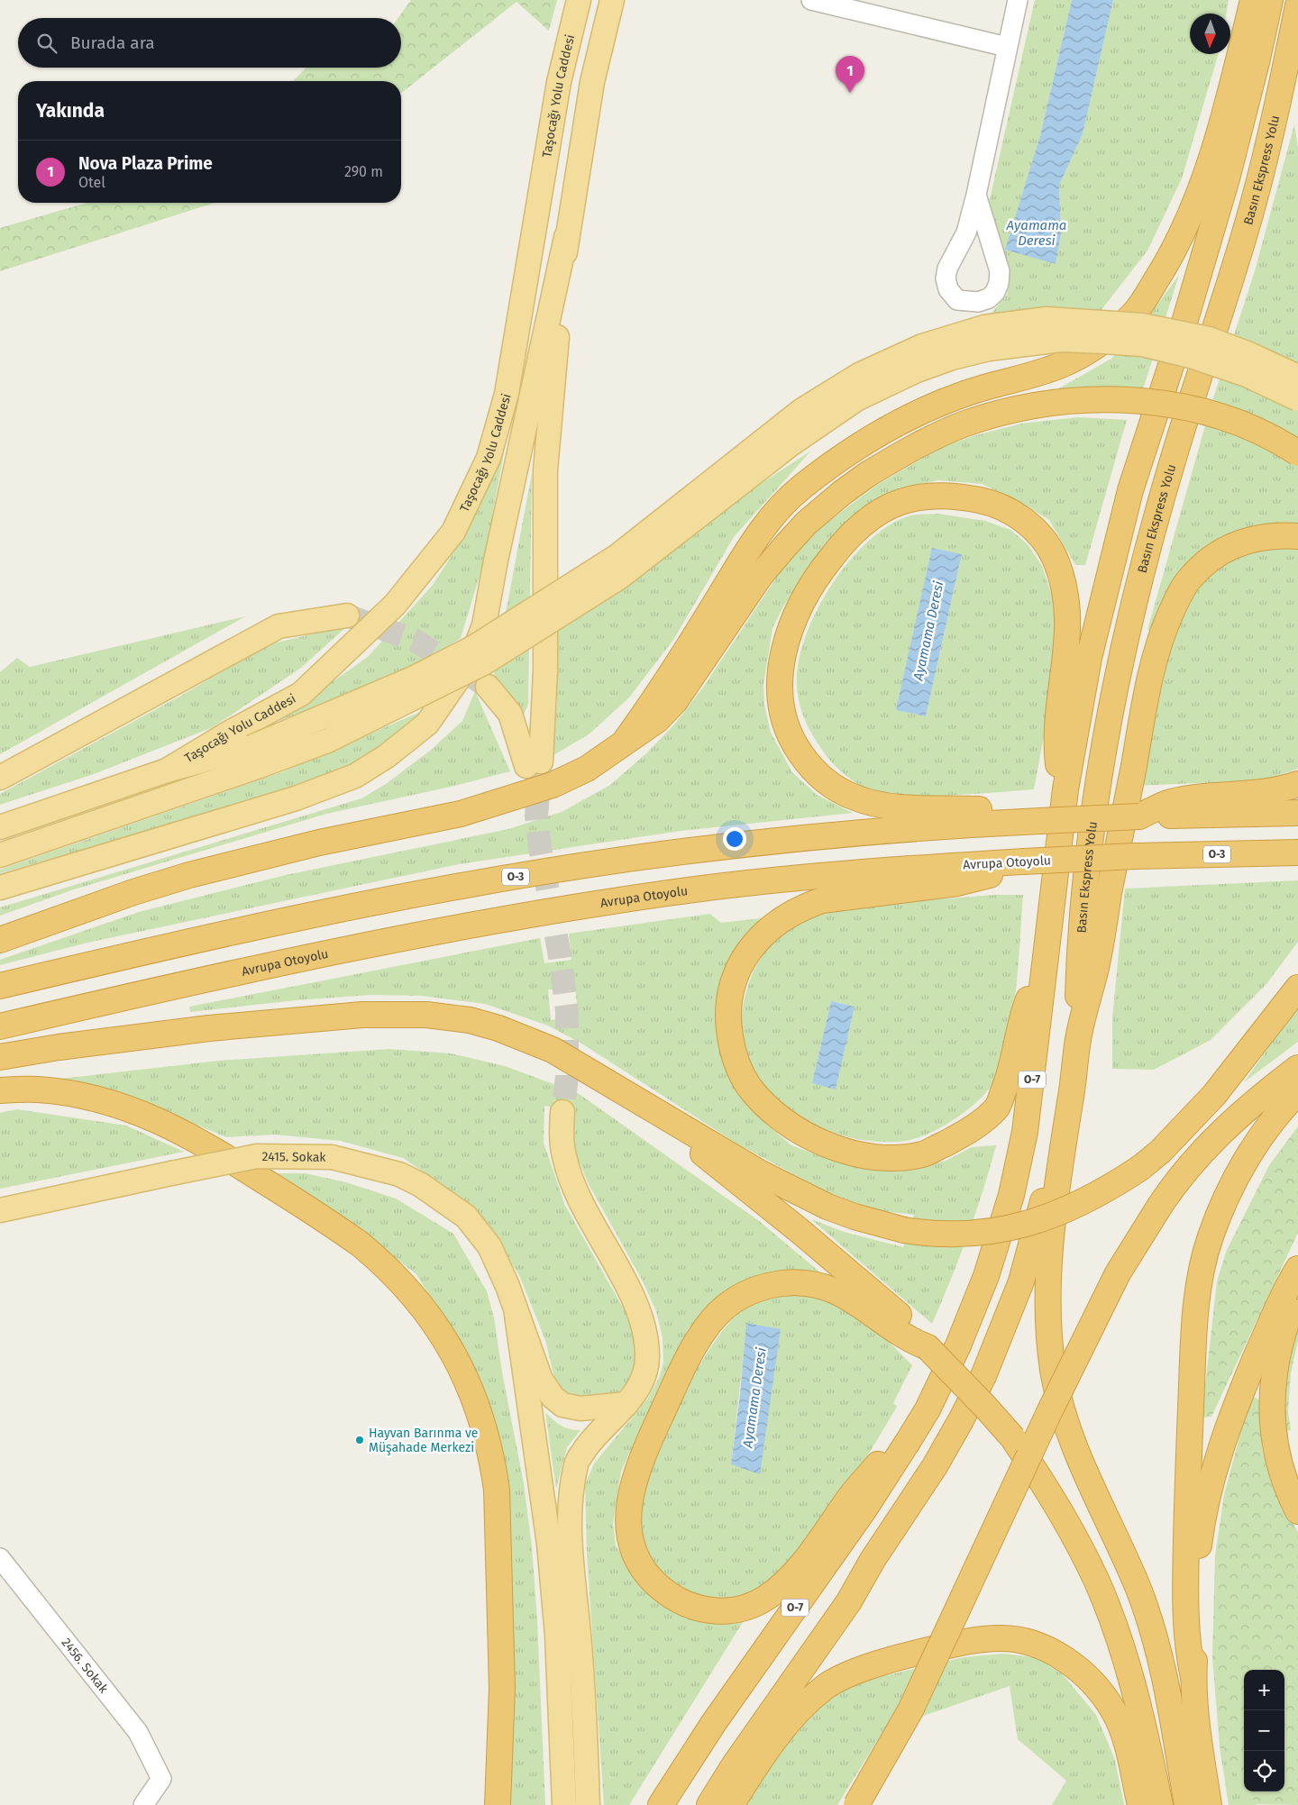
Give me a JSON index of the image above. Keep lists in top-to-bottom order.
{
  "streets": {
    "highway": [
      "Basın Ekspress Yolu",
      "O-3",
      "Avrupa Otoyolu",
      "O-7"
    ],
    "main road": ["Taşocağı Yolu Caddesi", "2415. Sokak"],
    "street": ["2456. Sokak"]
  },
  "water": ["Ayamama Deresi"],
  "places": ["Hayvan Barınma ve Müşahade Merkezi"],
  "north": "bottom",
  "page": {
    "search": "Burada ara",
    "pins": "1",
    "heading": "Yakında",
    "list": [
      {
        "mark": "1",
        "name": "Nova Plaza Prime",
        "note": "Otel",
        "value": "290 m"
      }
    ],
    "map_buttons": ["+", "−"]
  }
}
